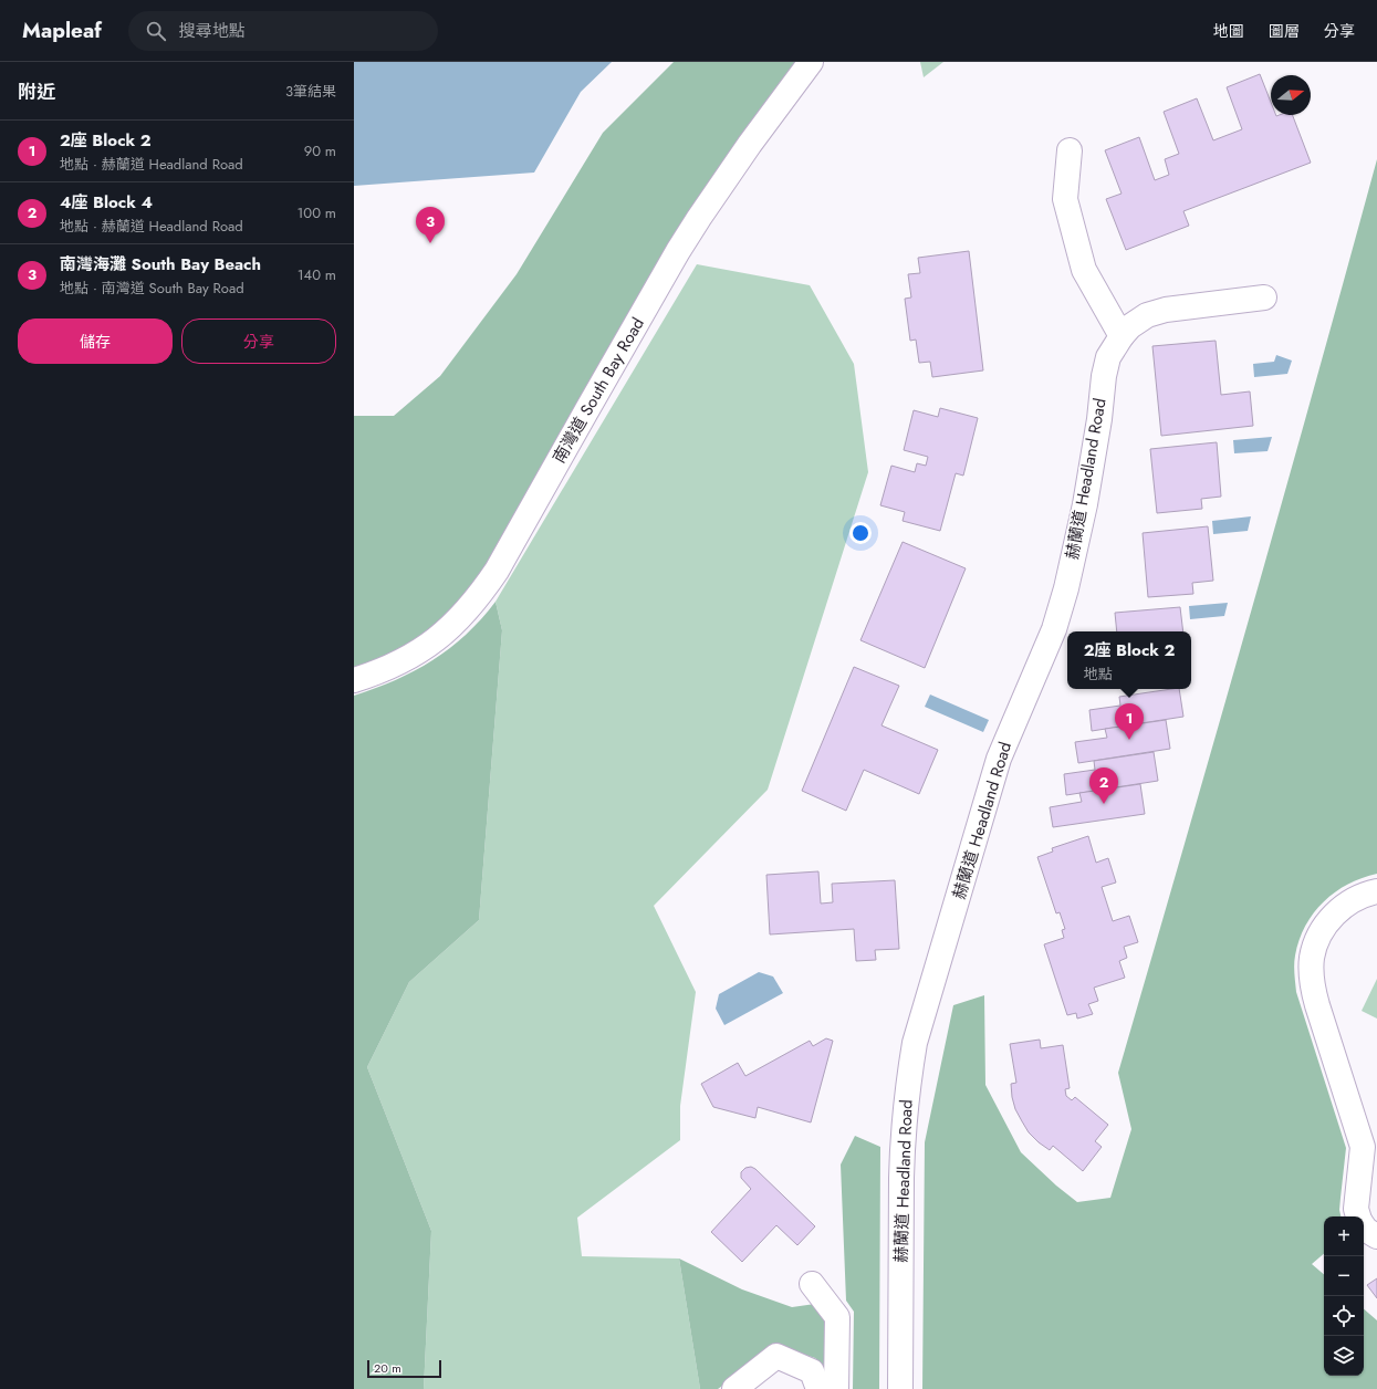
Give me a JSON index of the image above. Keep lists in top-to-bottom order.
{
  "streets": {
    "street": ["南灣道 South Bay Road", "赫蘭道 Headland Road"]
  },
  "scale_bar": "20 m",
  "north": "right",
  "page": {
    "header": "Mapleaf",
    "search": "搜尋地點",
    "nav": ["地圖", "圖層", "分享"],
    "heading": ["附近", "3筆結果"],
    "list": [
      {
        "mark": "1",
        "name": "2座 Block 2",
        "note": "地點 · 赫蘭道 Headland Road",
        "value": "90 m"
      },
      {
        "mark": "2",
        "name": "4座 Block 4",
        "note": "地點 · 赫蘭道 Headland Road",
        "value": "100 m"
      },
      {
        "mark": "3",
        "name": "南灣海灘 South Bay Beach",
        "note": "地點 · 南灣道 South Bay Road",
        "value": "140 m"
      }
    ],
    "pins": ["3", "1", "2"],
    "buttons": ["儲存", "分享"],
    "popup": ["2座 Block 2", "地點"],
    "map_buttons": ["+", "−"],
    "scale": "20 m"
  }
}
